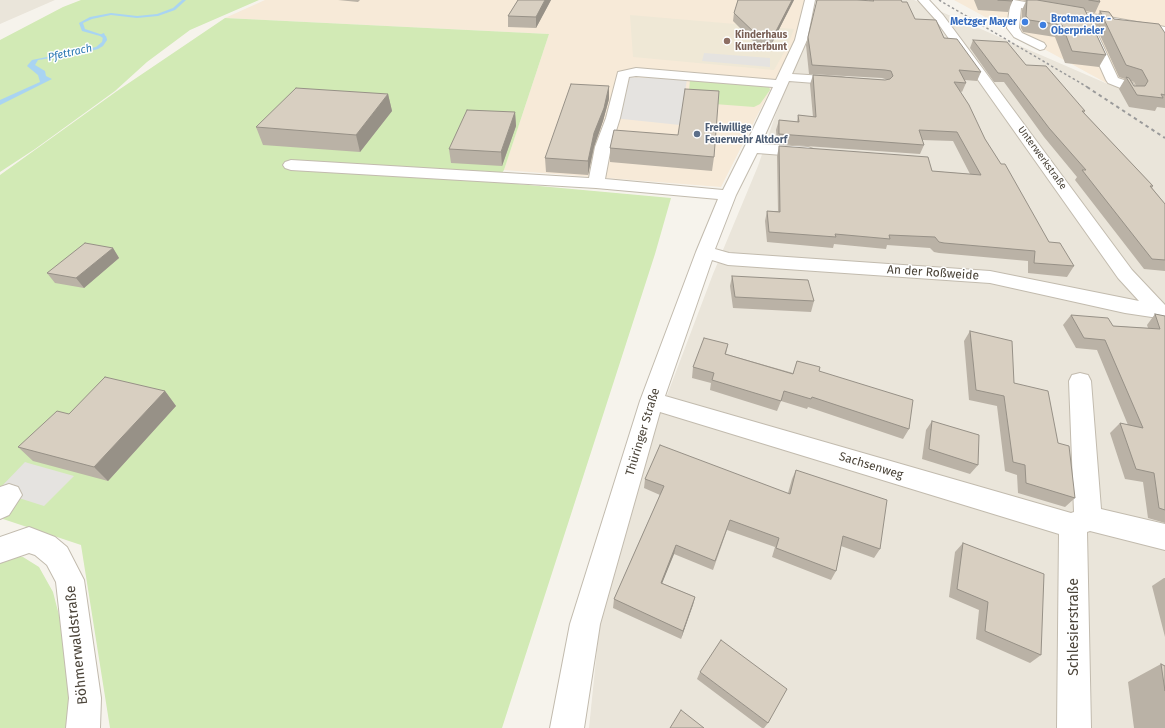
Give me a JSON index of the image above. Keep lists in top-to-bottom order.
{
  "streets": {
    "street": [
      "Unterwerkstraße",
      "An der Roßweide",
      "Thüringer Straße",
      "Sachsenweg",
      "Schlesierstraße",
      "Böhmerwaldstraße"
    ]
  },
  "crossings": [
    ["Unterwerkstraße", "An der Roßweide"],
    ["An der Roßweide", "Thüringer Straße"],
    ["Thüringer Straße", "Sachsenweg"],
    ["Sachsenweg", "Schlesierstraße"]
  ],
  "water": ["Pfettrach"],
  "places": [
    "Metzger Mayer",
    "Brotmacher - Oberprieler",
    "Kinderhaus Kunterbunt",
    "Freiwillige Feuerwehr Altdorf"
  ]
}
